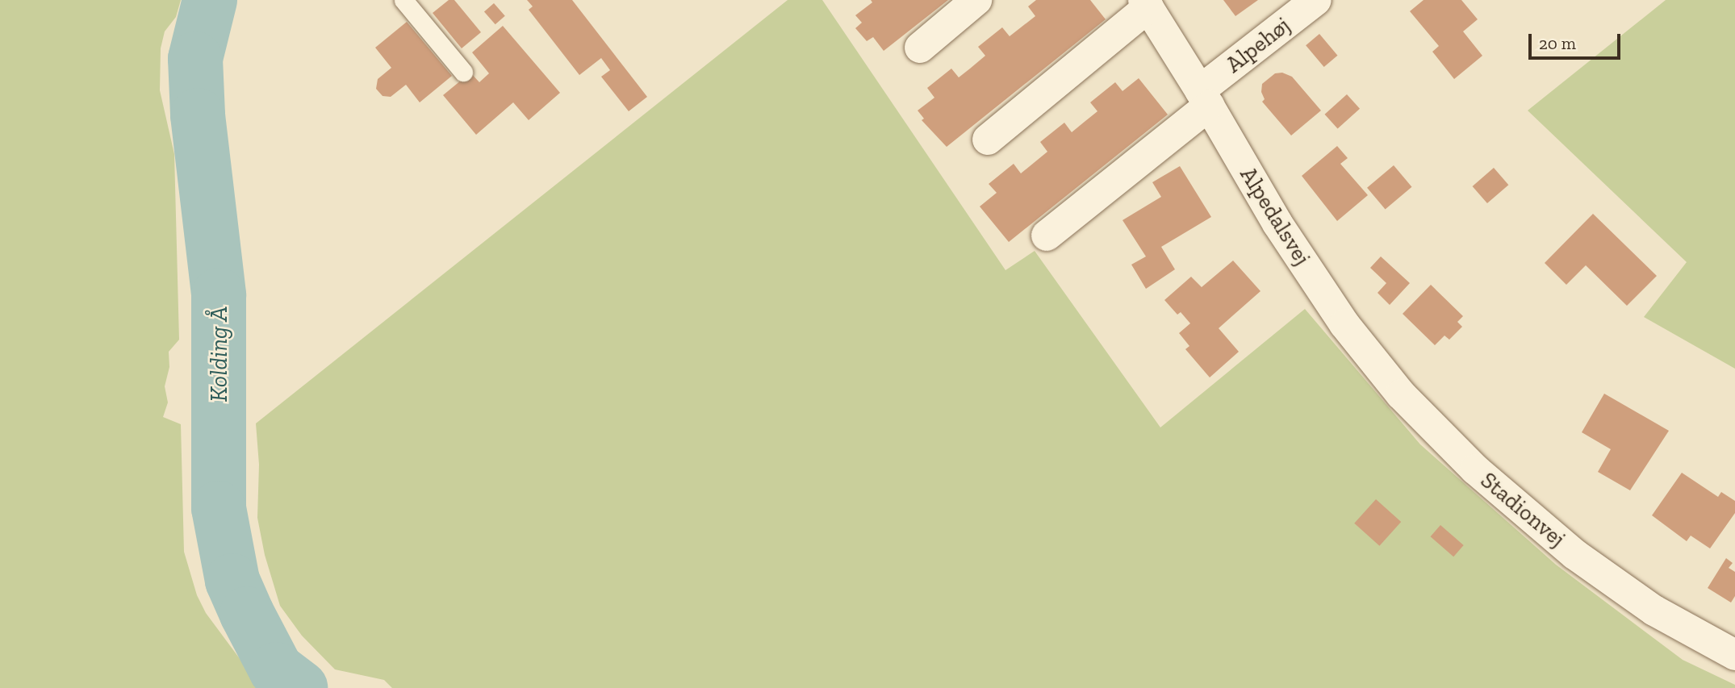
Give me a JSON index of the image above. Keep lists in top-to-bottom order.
{
  "streets": {
    "street": ["Alpehøj", "Alpedalsvej", "Stadionvej"]
  },
  "crossings": [
    ["Alpehøj", "Alpedalsvej"],
    ["Alpedalsvej", "Stadionvej"]
  ],
  "water": ["Kolding Å"],
  "scale_bar": "20 m"
}
